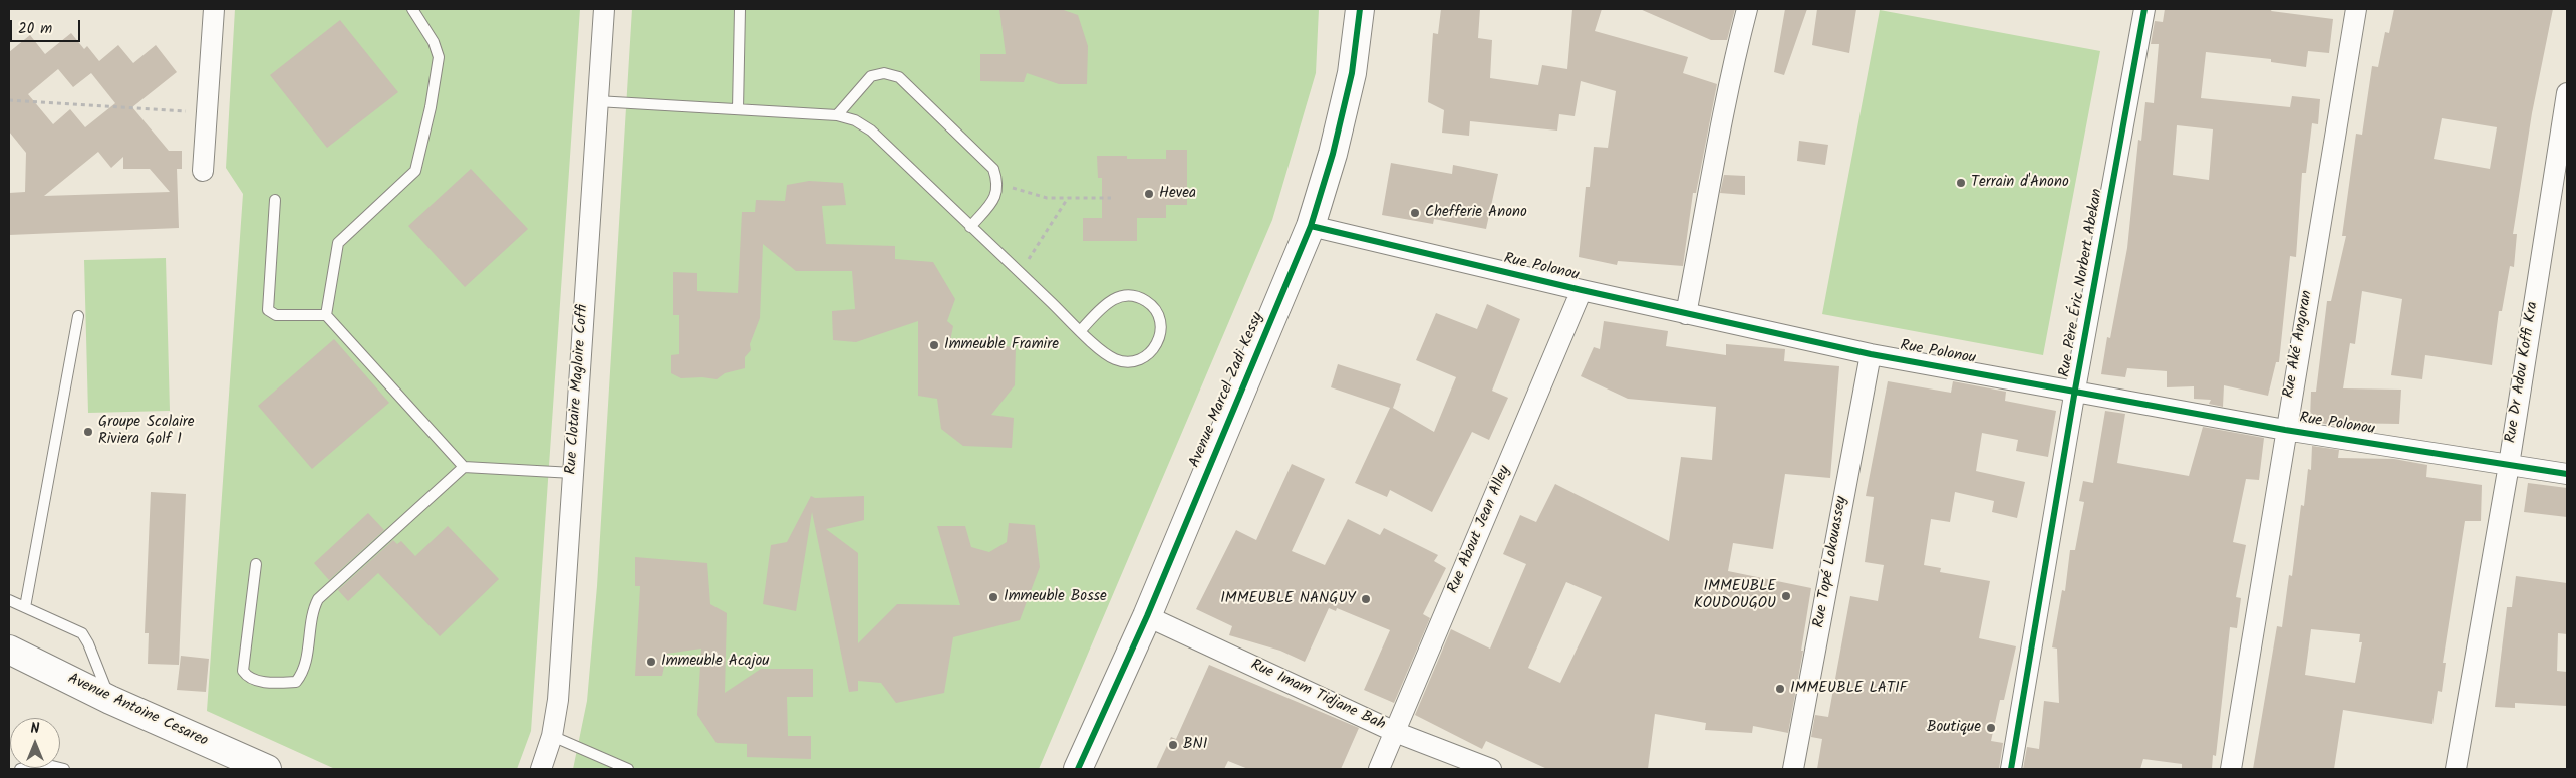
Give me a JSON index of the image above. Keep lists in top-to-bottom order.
{
  "streets": {
    "street": [
      "Rue Polonou",
      "Rue Père Éric Norbert Abekan",
      "Rue Aké Angoran",
      "Rue Dr Adou Koffi Kra",
      "Rue Clotaire Magloire Coffi",
      "Avenue Marcel Zadi Kessy",
      "Rue About Jean Alley",
      "Rue Topé Lokouassey",
      "Rue Imam Tidjane Bah",
      "Avenue Antoine Cesareo"
    ]
  },
  "crossings": [
    ["Rue Polonou", "Rue Père Éric Norbert Abekan"],
    ["Rue Polonou", "Rue Aké Angoran"],
    ["Rue Polonou", "Rue Dr Adou Koffi Kra"],
    ["Rue Polonou", "Avenue Marcel Zadi Kessy"],
    ["Rue Polonou", "Rue About Jean Alley"],
    ["Rue Polonou", "Rue Topé Lokouassey"],
    ["Avenue Marcel Zadi Kessy", "Rue Imam Tidjane Bah"],
    ["Rue About Jean Alley", "Rue Imam Tidjane Bah"]
  ],
  "places": [
    "Terrain d'Anono",
    "Hevea",
    "Chefferie Anono",
    "Immeuble Framire",
    "Groupe Scolaire Riviera Golf 1",
    "IMMEUBLE KOUDOUGOU",
    "Immeuble Bosse",
    "IMMEUBLE NANGUY",
    "Immeuble Acajou",
    "IMMEUBLE LATIF",
    "Boutique",
    "BNI"
  ],
  "scale_bar": "20 m",
  "north": "top"
}
